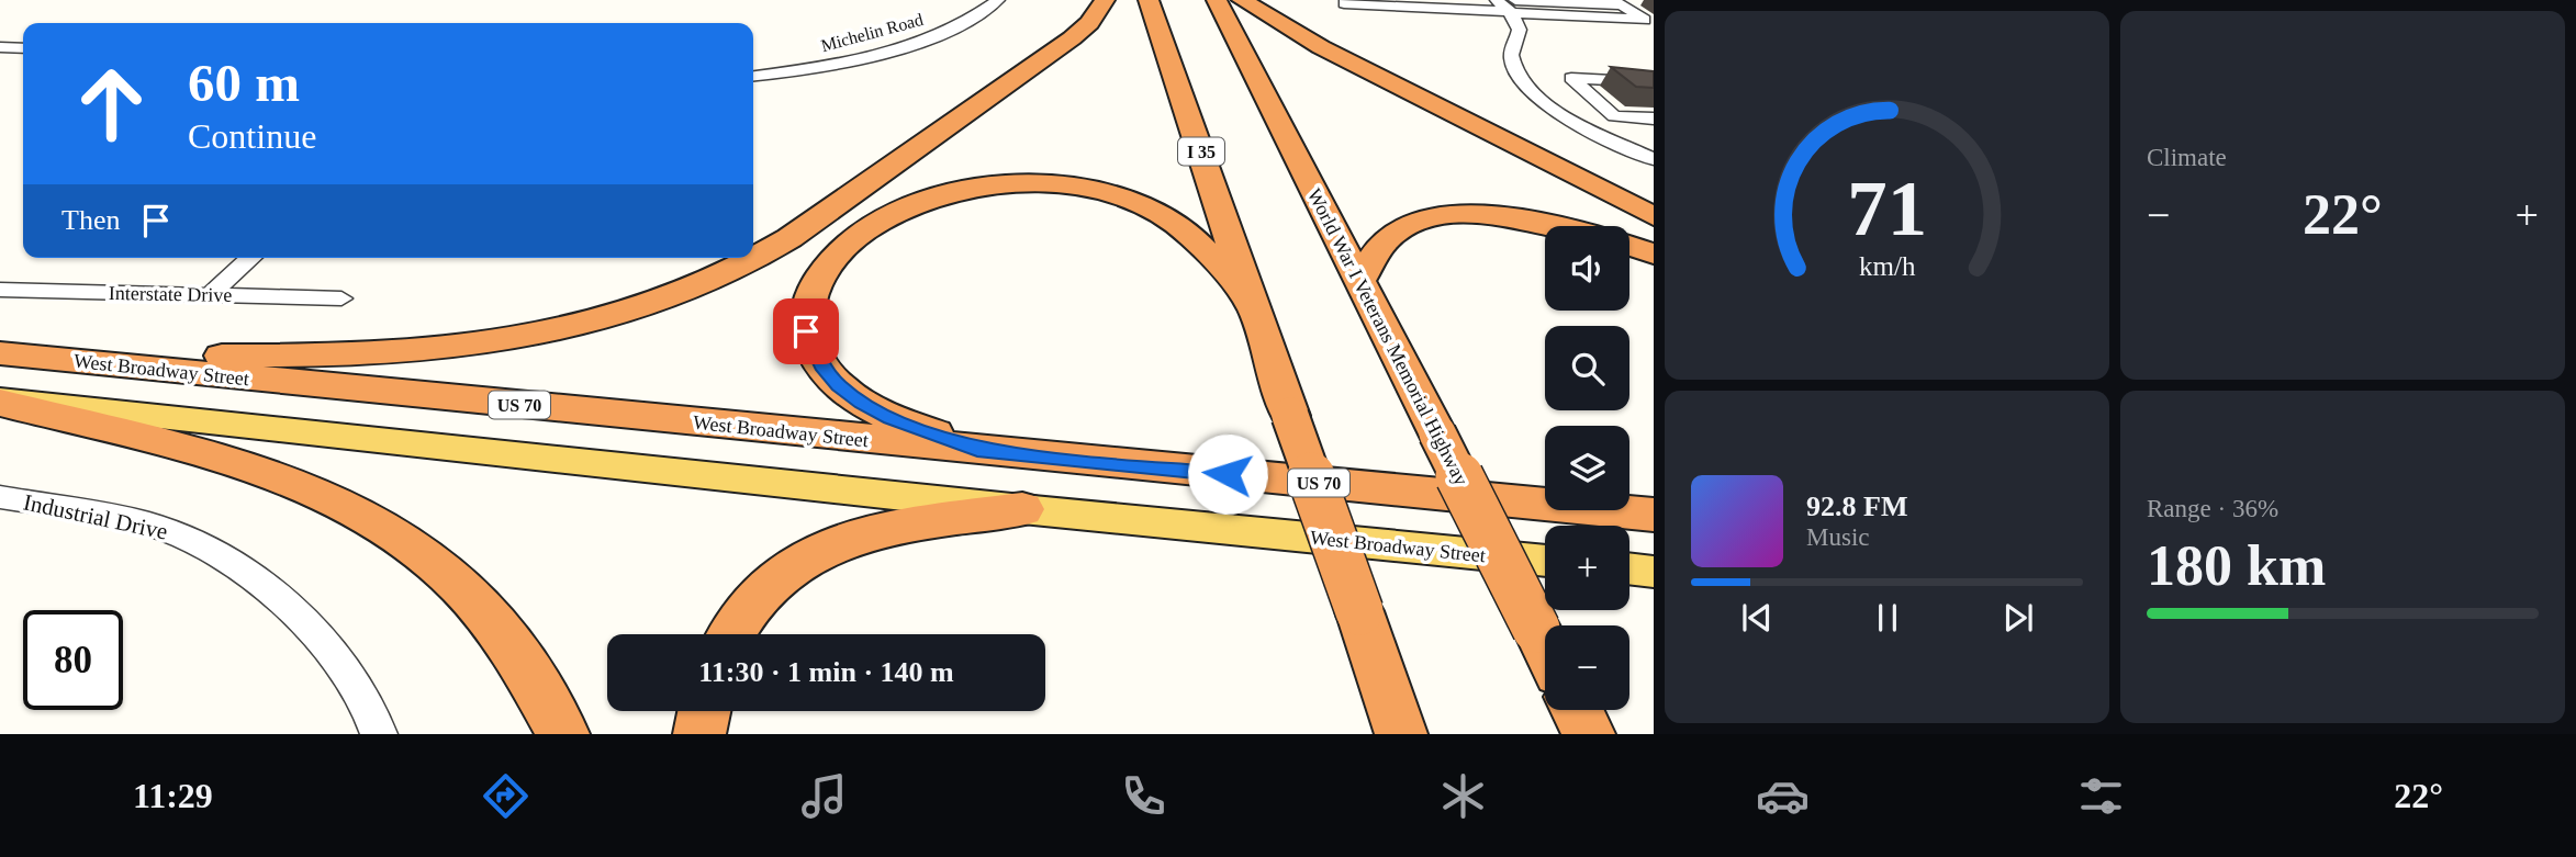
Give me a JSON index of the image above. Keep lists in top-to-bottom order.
{
  "streets": {
    "highway": [
      "I 35",
      "World War I Veterans Memorial Highway",
      "West Broadway Street",
      "US 70"
    ],
    "street": ["Michelin Road", "Interstate Drive", "Industrial Drive"]
  },
  "page": {
    "tile": [
      "Climate",
      ["Range · 36%", "180 km"]
    ],
    "turn": ["60 m", "Continue"],
    "heat": ["−", "22°", "+"],
    "then": "Then",
    "map_buttons": ["+", "−"],
    "song": ["92.8 FM", "Music"],
    "limit": "80",
    "trip": "11:30 · 1 min · 140 m",
    "tabs": ["11:29", "22°"],
    "gauge": ["71", "km/h"]
  }
}
